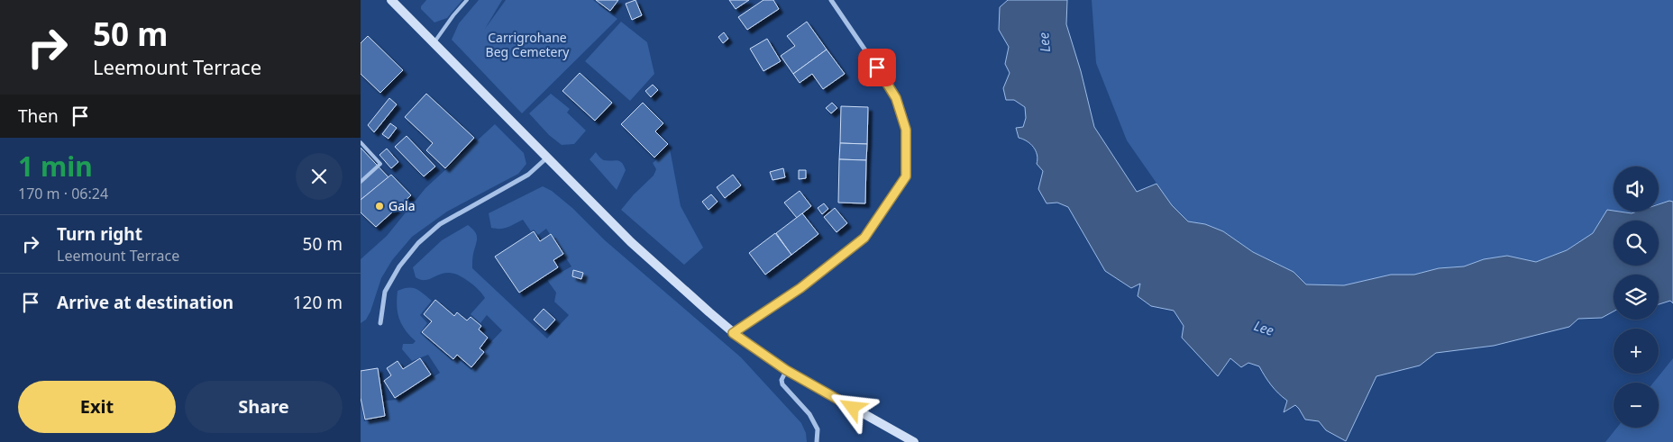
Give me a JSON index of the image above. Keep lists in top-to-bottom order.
{
  "water": ["Lee"],
  "parks": ["Carrigrohane Beg Cemetery"],
  "places": ["Gala"],
  "page": {
    "turn": ["50 m", "Leemount Terrace"],
    "then": "Then",
    "heading": ["1 min", "170 m · 06:24"],
    "map_buttons": ["+", "−"],
    "list": [
      {
        "name": "Turn right",
        "note": "Leemount Terrace",
        "value": "50 m"
      },
      {
        "name": "Arrive at destination",
        "value": "120 m"
      }
    ],
    "buttons": ["Exit", "Share"]
  }
}
